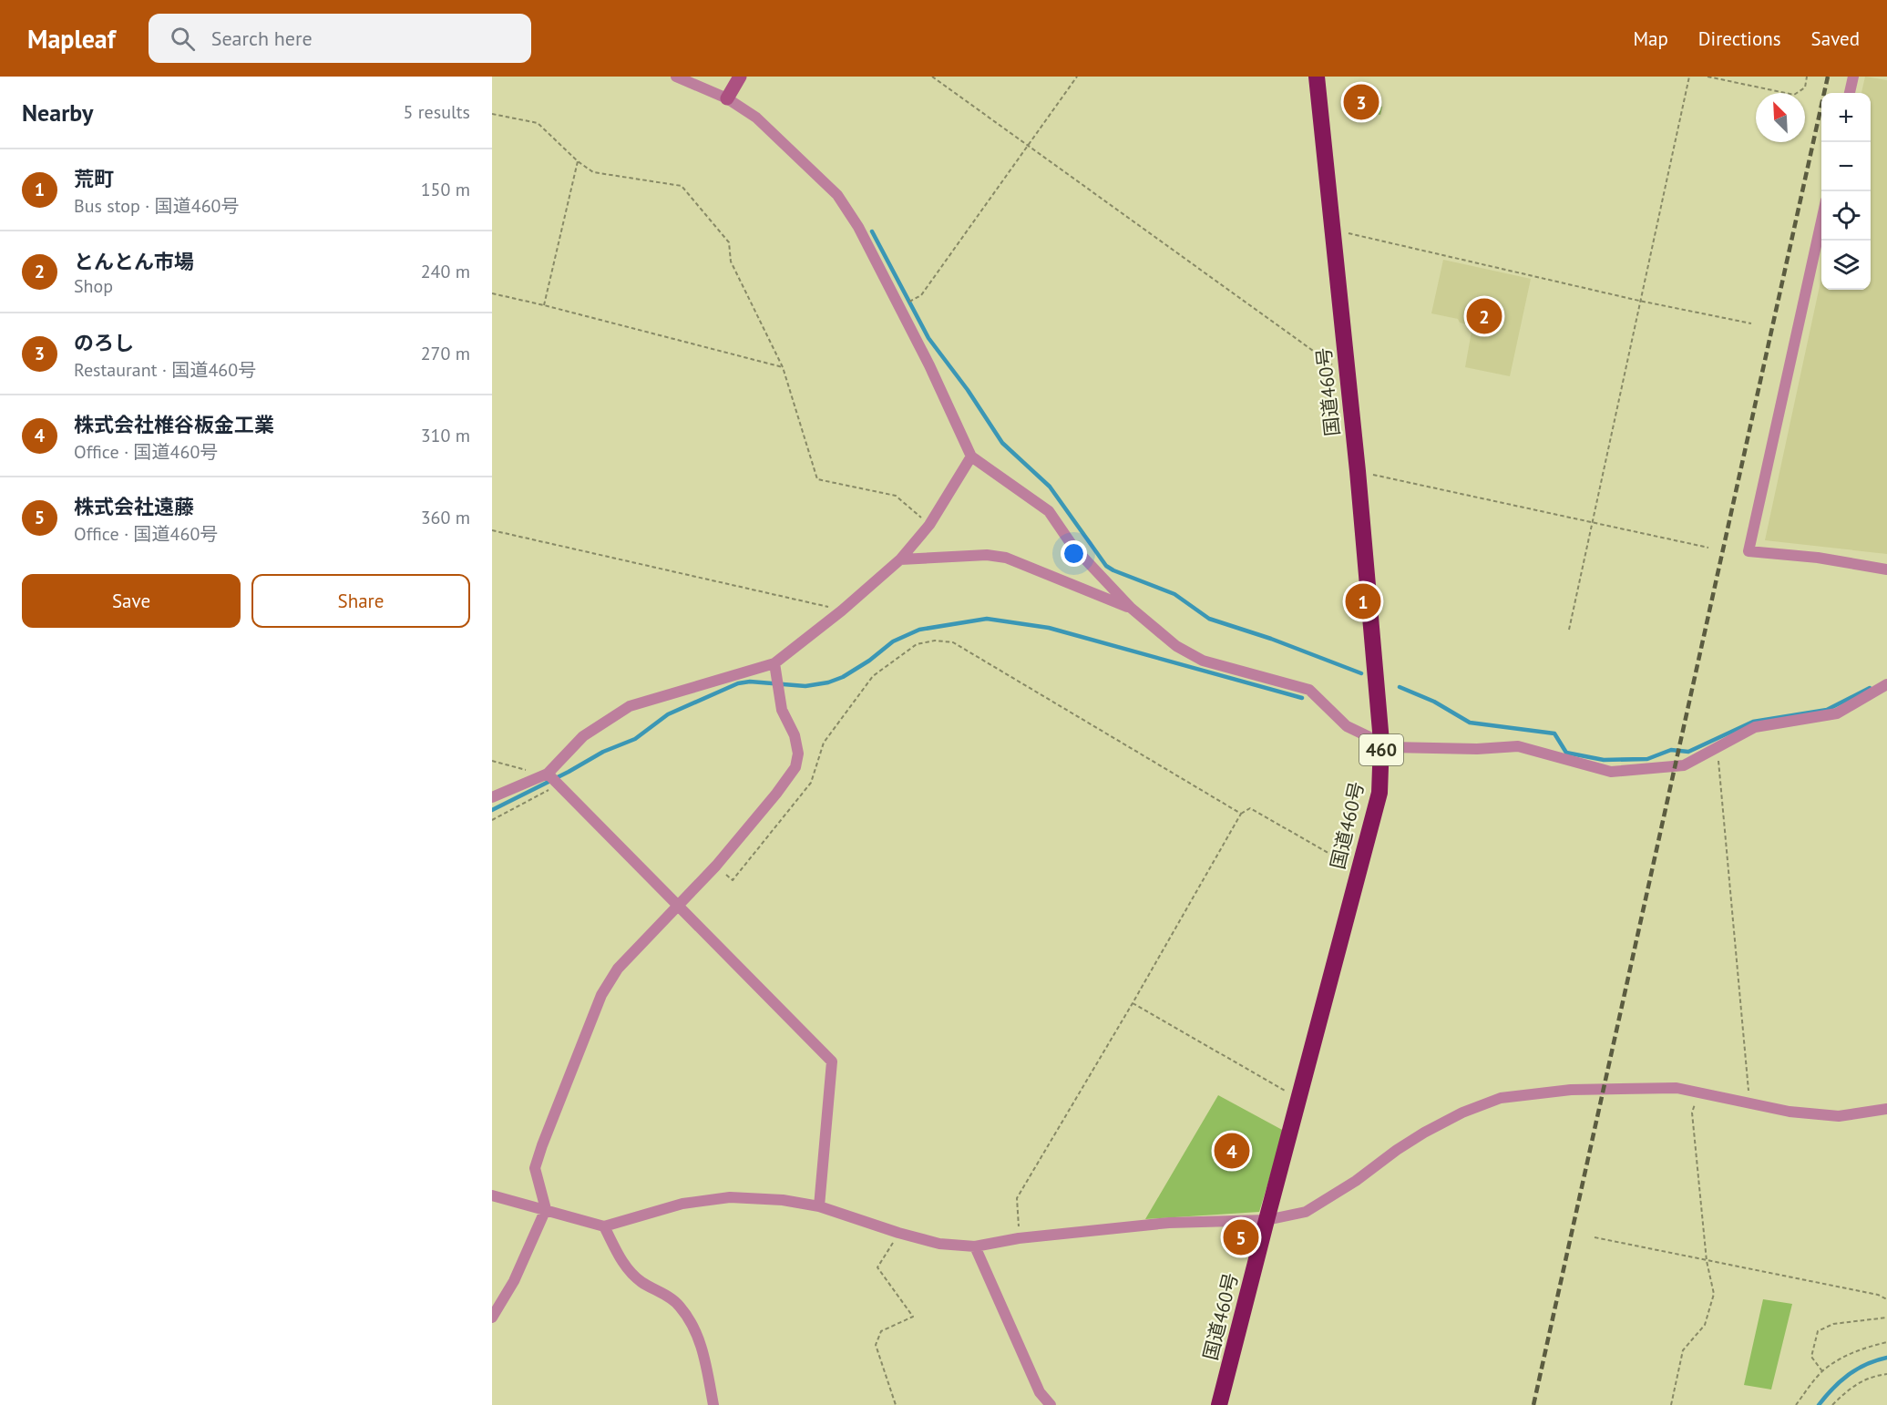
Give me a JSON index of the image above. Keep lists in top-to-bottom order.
{
  "streets": {
    "highway": ["国道460号", "460"]
  },
  "north": "top left",
  "page": {
    "header": "Mapleaf",
    "search": "Search here",
    "nav": ["Map", "Directions", "Saved"],
    "heading": ["Nearby", "5 results"],
    "pins": [
      "3",
      "2",
      "1",
      "4",
      "5"
    ],
    "map_buttons": ["+", "−"],
    "list": [
      {
        "mark": "1",
        "name": "荒町",
        "note": "Bus stop · 国道460号",
        "value": "150 m"
      },
      {
        "mark": "2",
        "name": "とんとん市場",
        "note": "Shop",
        "value": "240 m"
      },
      {
        "mark": "3",
        "name": "のろし",
        "note": "Restaurant · 国道460号",
        "value": "270 m"
      },
      {
        "mark": "4",
        "name": "株式会社椎谷板金工業",
        "note": "Office · 国道460号",
        "value": "310 m"
      },
      {
        "mark": "5",
        "name": "株式会社遠藤",
        "note": "Office · 国道460号",
        "value": "360 m"
      }
    ],
    "buttons": ["Save", "Share"]
  }
}
